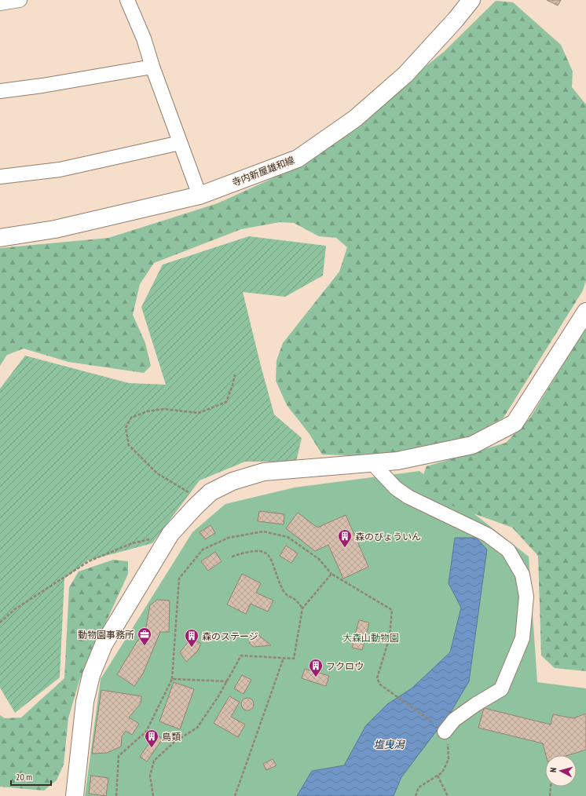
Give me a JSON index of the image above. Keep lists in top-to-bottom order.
{
  "streets": {
    "street": ["寺内新屋雄和線"]
  },
  "water": ["塩曳潟"],
  "parks": ["大森山動物園"],
  "places": {
    "building": [
      "森のびょういん",
      "森のステージ",
      "フクロウ",
      "鳥類"
    ],
    "office": ["動物園事務所"]
  },
  "scale_bar": "20 m",
  "north": "left"
}
